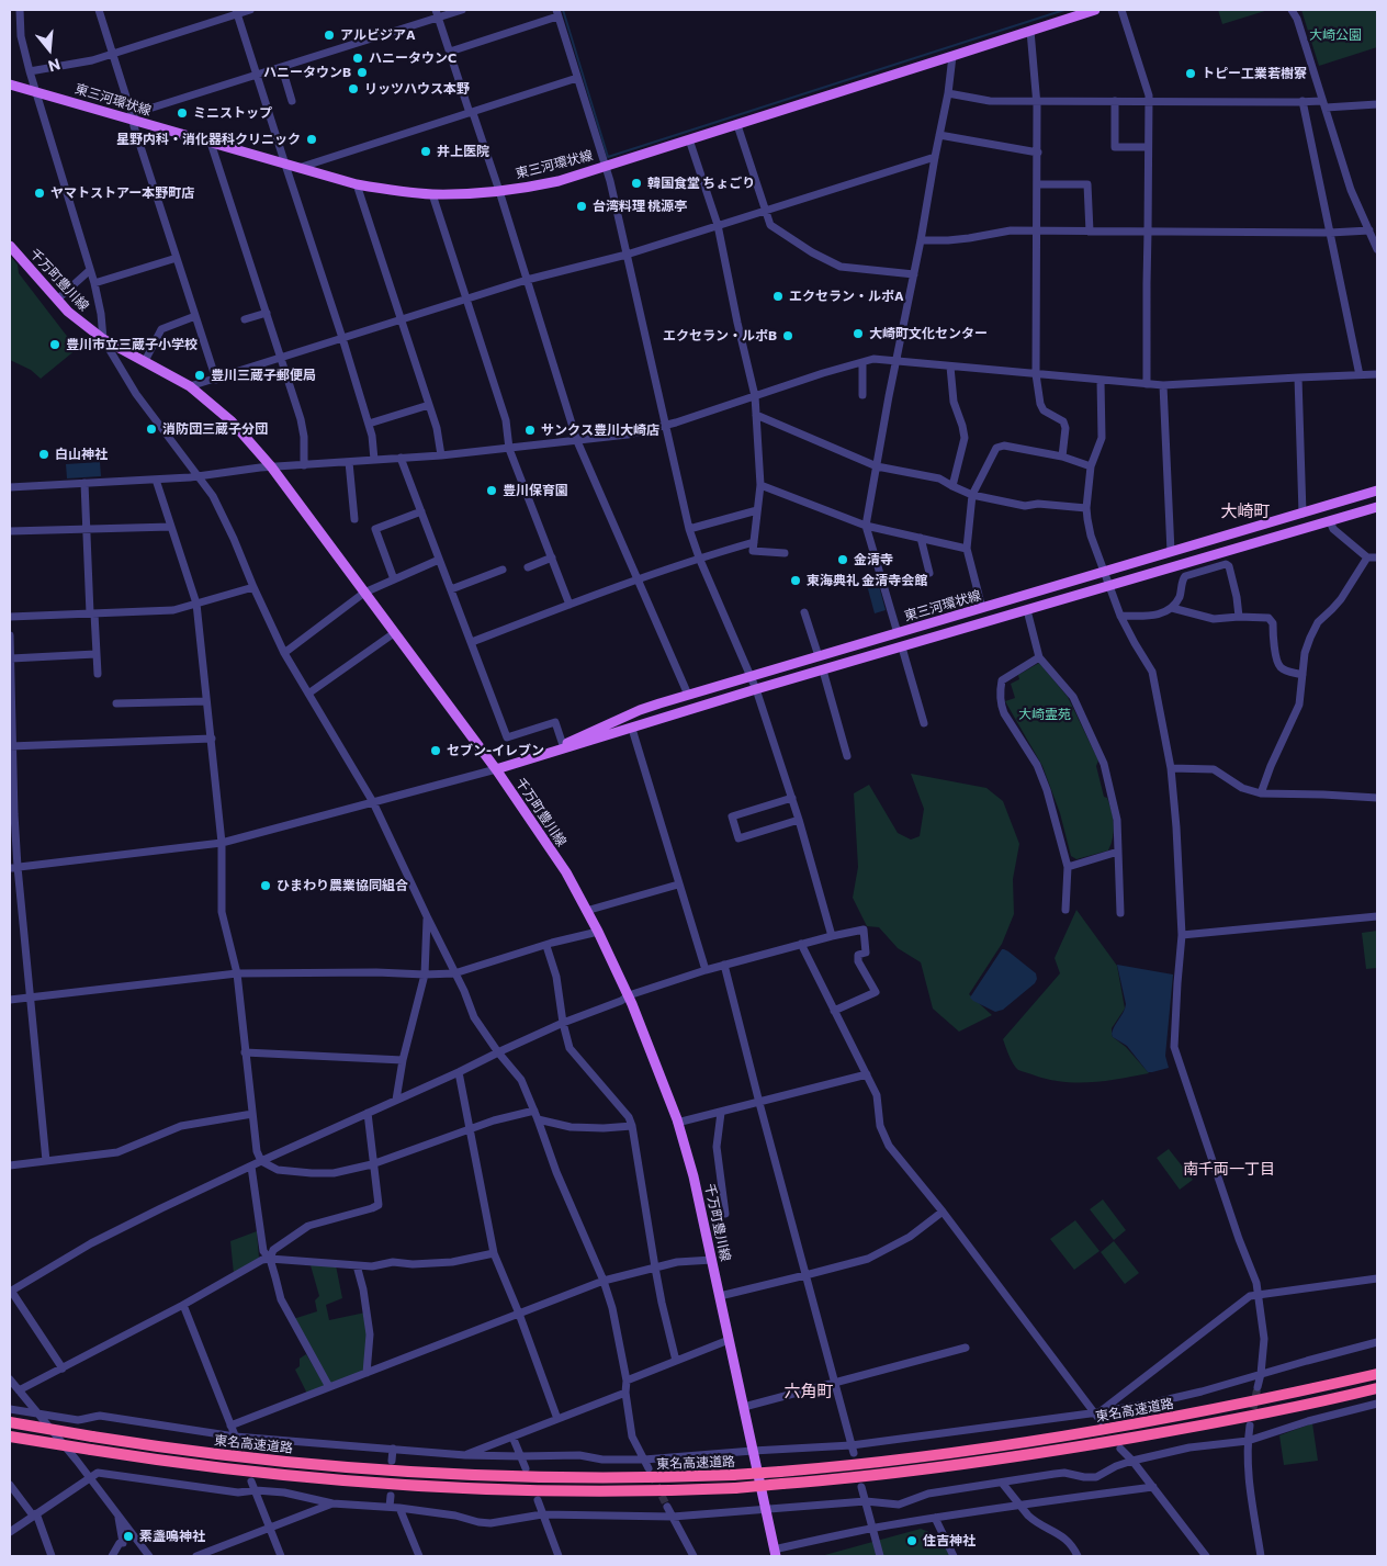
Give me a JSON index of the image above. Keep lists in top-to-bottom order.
{
  "streets": {
    "highway": ["東名高速道路"],
    "main road": ["東三河環状線", "千万町豊川線"]
  },
  "crossings": [
    ["東三河環状線", "千万町豊川線"]
  ],
  "districts": ["大崎町", "南千両一丁目", "六角町"],
  "parks": ["大崎公園", "大崎霊苑"],
  "places": [
    "アルビジアA",
    "ハニータウンC",
    "ハニータウンB",
    "トピー工業若樹寮",
    "リッツハウス本野",
    "ミニストップ",
    "星野内科・消化器科クリニック",
    "井上医院",
    "韓国食堂 ちょごり",
    "ヤマトストアー本野町店",
    "台湾料理 桃源亭",
    "エクセラン・ルポA",
    "大崎町文化センター",
    "エクセラン・ルポB",
    "豊川市立三蔵子小学校",
    "豊川三蔵子郵便局",
    "消防団三蔵子分団",
    "サンクス豊川大崎店",
    "白山神社",
    "豊川保育園",
    "金清寺",
    "東海典礼 金清寺会館",
    "セブン-イレブン",
    "ひまわり農業協同組合",
    "素盞鳴神社",
    "住吉神社"
  ],
  "north": "bottom"
}
